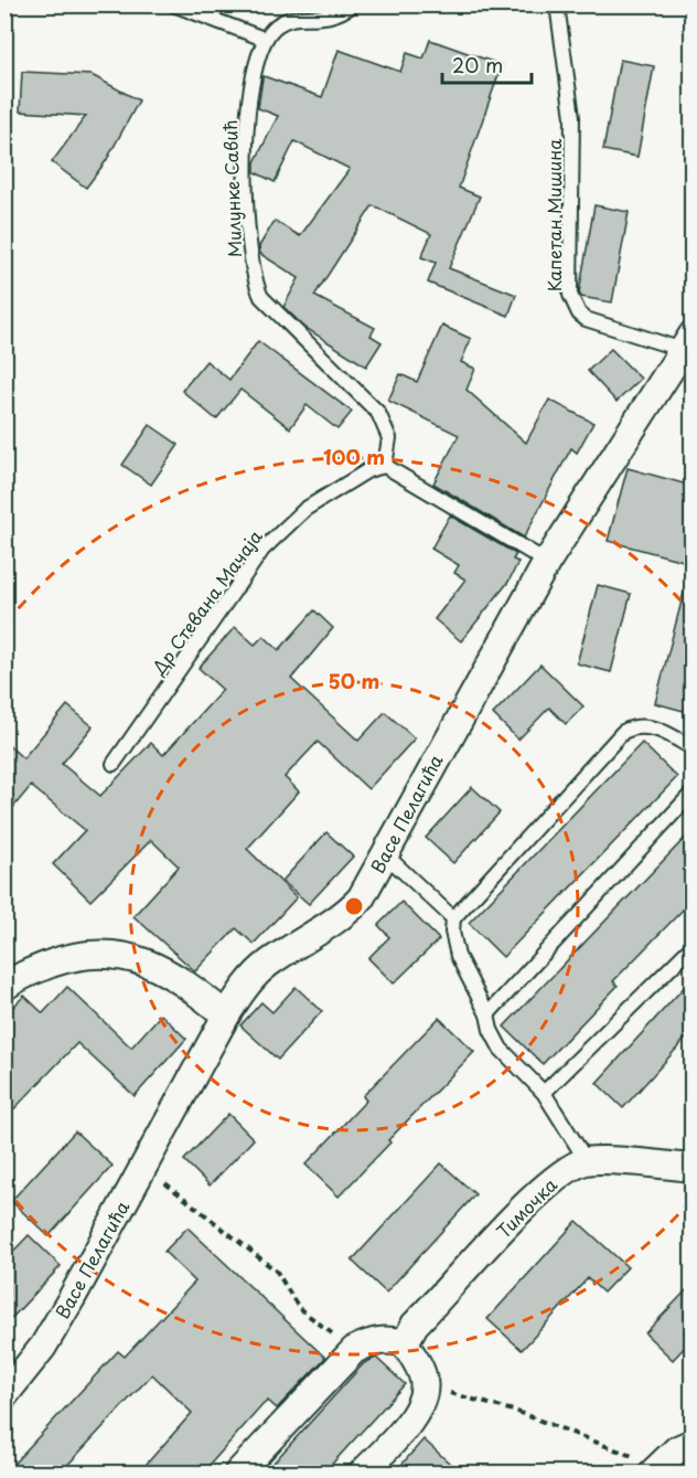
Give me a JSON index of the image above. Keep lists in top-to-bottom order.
{
  "streets": {
    "street": ["Васе Пелагића", "Тимочка"],
    "lane": ["Милунке Савић", "Капетан Мишина", "Др Стевана Мачаја"]
  },
  "crossings": [
    ["Милунке Савић", "Др Стевана Мачаја"],
    ["Капетан Мишина", "Васе Пелагића"]
  ],
  "scale_bar": "20 m",
  "rings": ["100 m", "50 m"]
}
